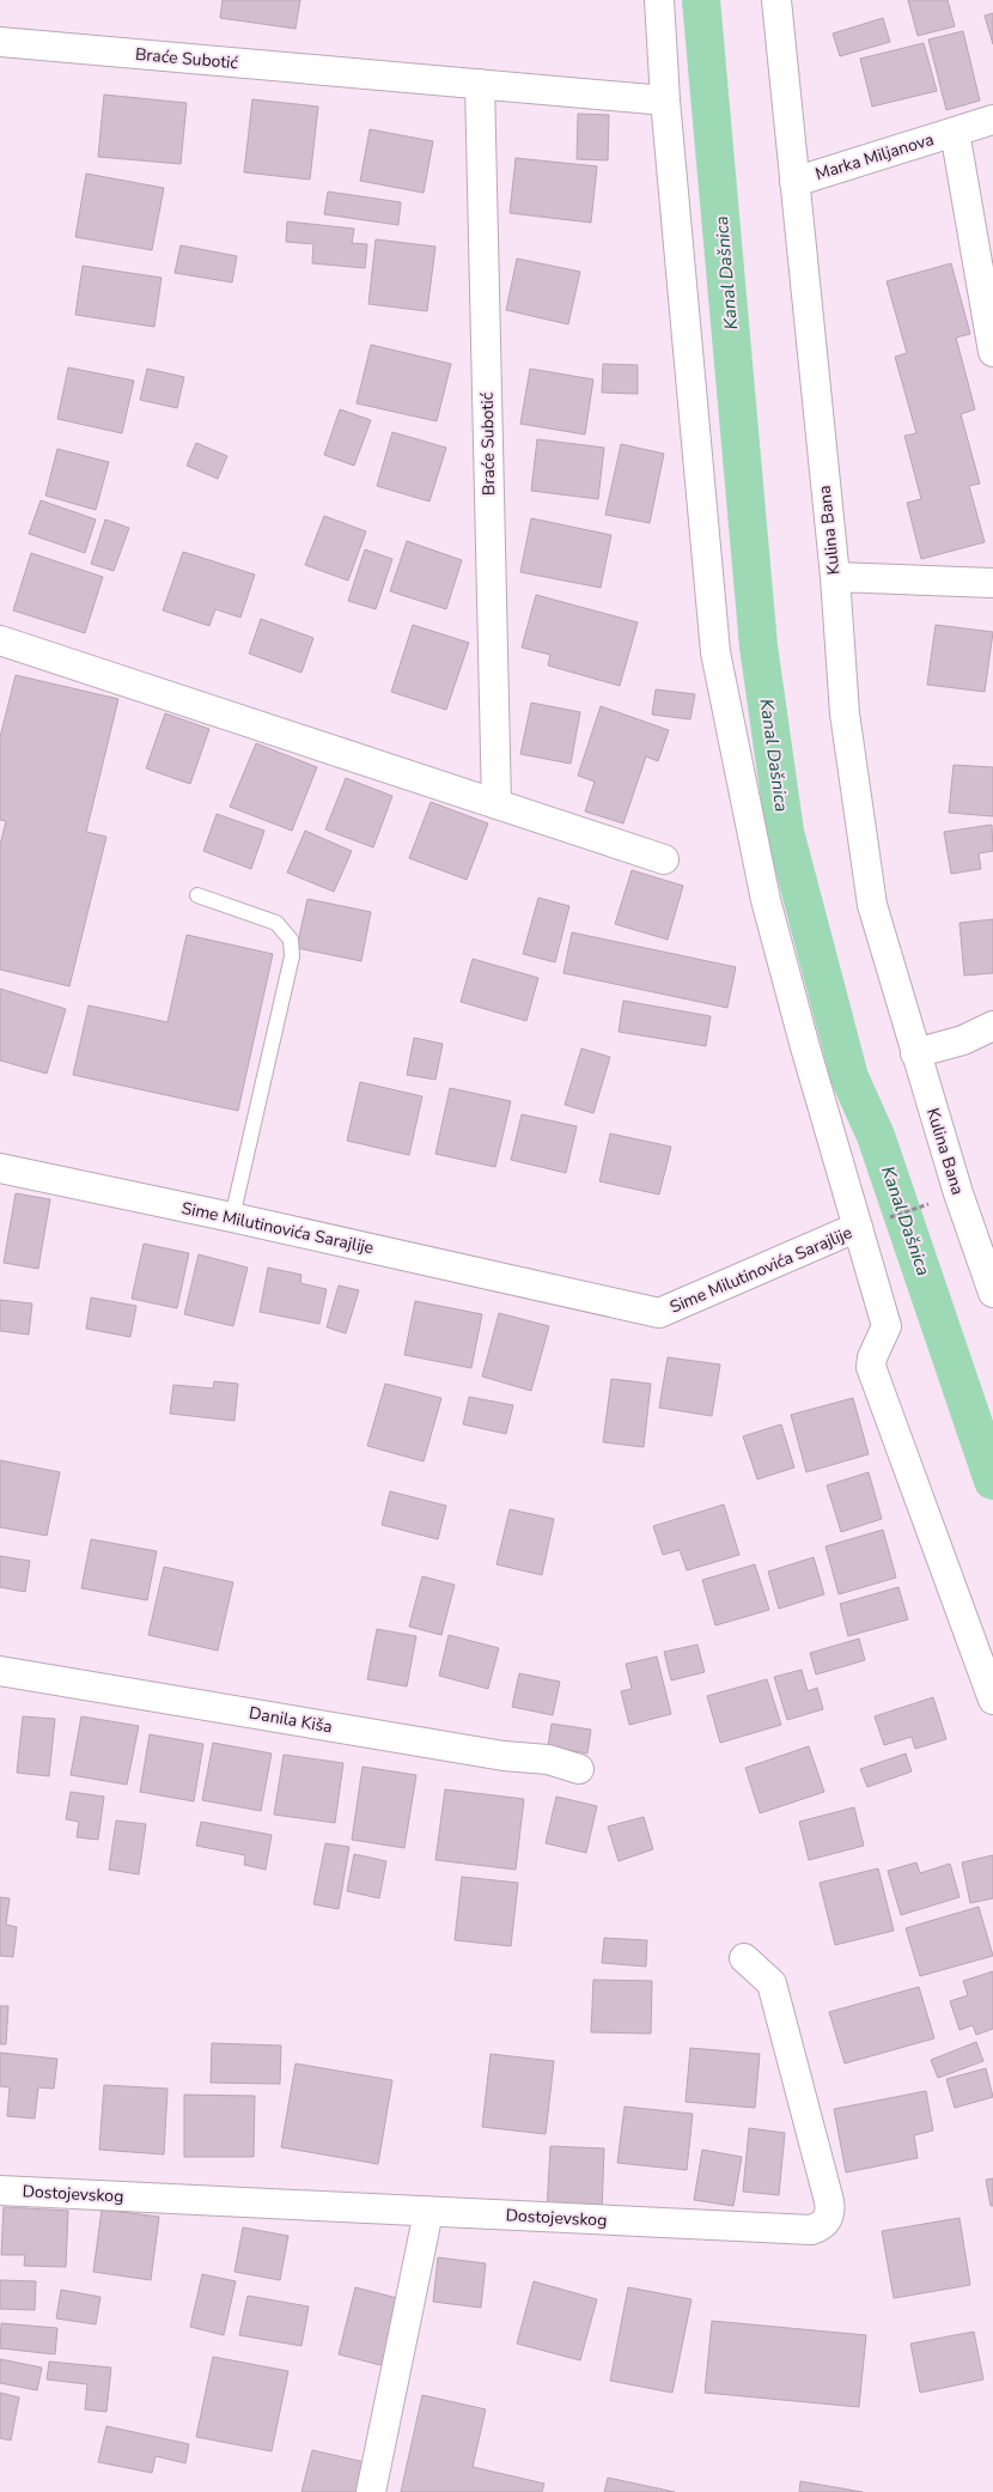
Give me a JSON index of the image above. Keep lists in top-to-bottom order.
{
  "streets": {
    "street": [
      "Braće Subotić",
      "Marka Miljanova",
      "Kulina Bana",
      "Sime Milutinovića Sarajlije",
      "Danila Kiša",
      "Dostojevskog"
    ]
  },
  "crossings": [
    ["Marka Miljanova", "Kulina Bana"]
  ],
  "water": ["Kanal Dašnica"]
}
